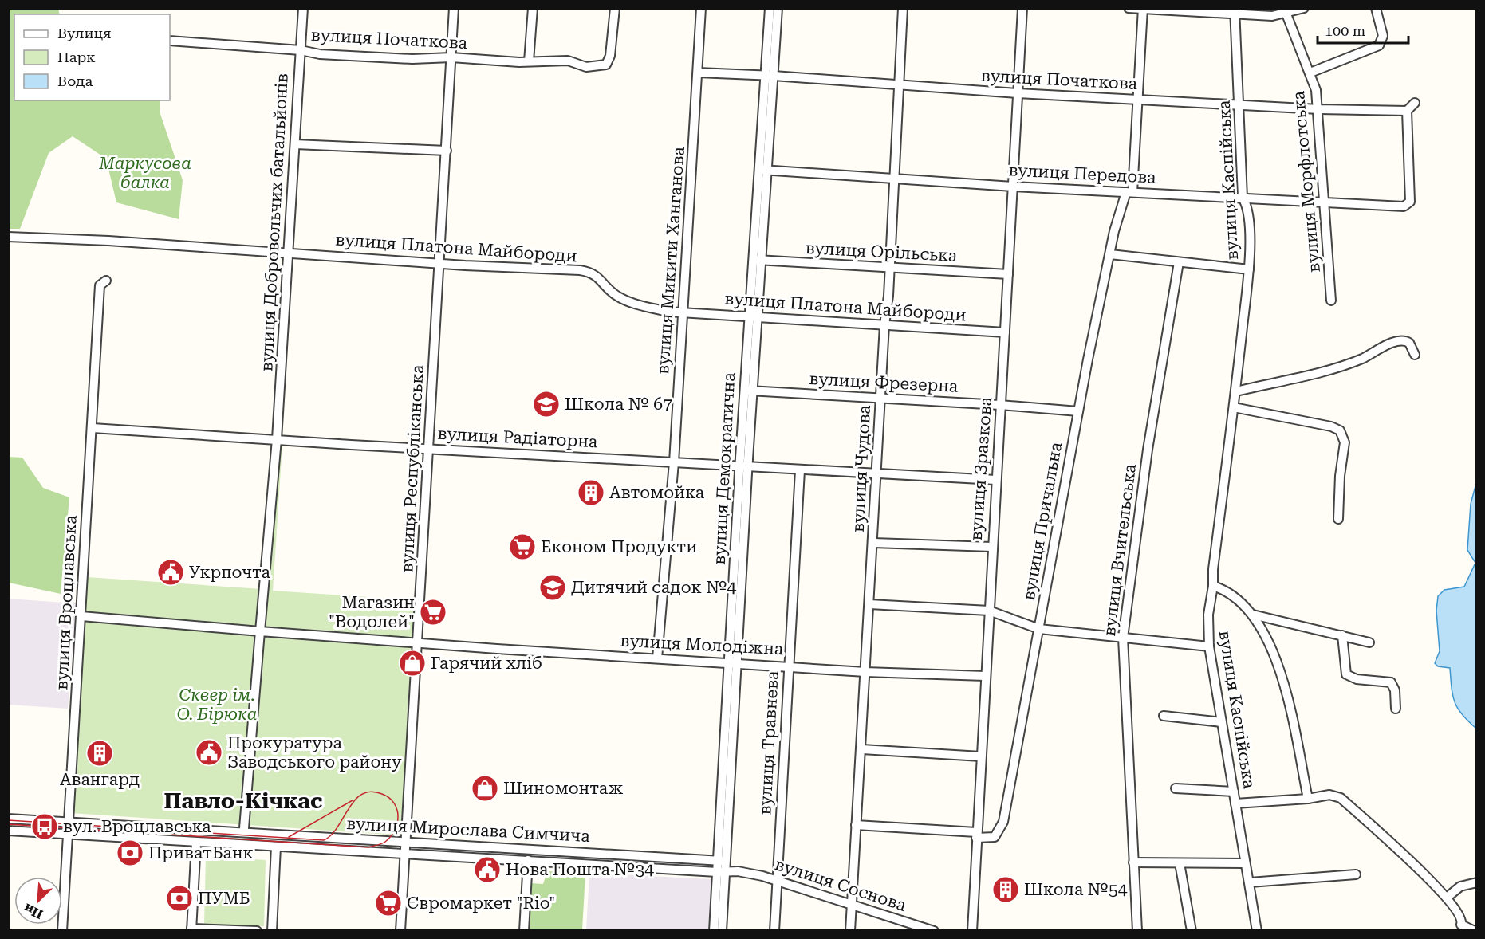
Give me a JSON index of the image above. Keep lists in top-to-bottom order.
{
  "streets": {
    "street": [
      "вулиця Початкова",
      "вулиця Передова",
      "вулиця Каспійська",
      "вулиця Морфлотська",
      "вулиця Добровольчих батальйонів",
      "вулиця Платона Майбороди",
      "вулиця Орільська",
      "вулиця Микити Ханганова",
      "вулиця Фрезерна",
      "вулиця Радіаторна",
      "вулиця Республіканська",
      "вулиця Демократична",
      "вулиця Чудова",
      "вулиця Зразкова",
      "вулиця Причальна",
      "вулиця Вчительська",
      "вулиця Вроцлавська",
      "вулиця Молодіжна",
      "вулиця Травнева",
      "вулиця Мирослава Симчича",
      "вулиця Соснова"
    ]
  },
  "crossings": [
    ["вулиця Початкова", "вулиця Передова"],
    ["вулиця Початкова", "вулиця Каспійська"],
    ["вулиця Початкова", "вулиця Морфлотська"],
    ["вулиця Початкова", "вулиця Добровольчих батальйонів"],
    ["вулиця Початкова", "вулиця Микити Ханганова"],
    ["вулиця Початкова", "вулиця Республіканська"],
    ["вулиця Початкова", "вулиця Демократична"],
    ["вулиця Початкова", "вулиця Чудова"],
    ["вулиця Початкова", "вулиця Зразкова"],
    ["вулиця Початкова", "вулиця Причальна"],
    ["вулиця Передова", "вулиця Каспійська"],
    ["вулиця Передова", "вулиця Морфлотська"],
    ["вулиця Передова", "вулиця Демократична"],
    ["вулиця Передова", "вулиця Чудова"],
    ["вулиця Передова", "вулиця Зразкова"],
    ["вулиця Передова", "вулиця Причальна"],
    ["вулиця Добровольчих батальйонів", "вулиця Платона Майбороди"],
    ["вулиця Добровольчих батальйонів", "вулиця Радіаторна"],
    ["вулиця Добровольчих батальйонів", "вулиця Молодіжна"],
    ["вулиця Платона Майбороди", "вулиця Микити Ханганова"],
    ["вулиця Платона Майбороди", "вулиця Республіканська"],
    ["вулиця Платона Майбороди", "вулиця Демократична"],
    ["вулиця Платона Майбороди", "вулиця Чудова"],
    ["вулиця Платона Майбороди", "вулиця Зразкова"],
    ["вулиця Орільська", "вулиця Демократична"],
    ["вулиця Орільська", "вулиця Чудова"],
    ["вулиця Орільська", "вулиця Зразкова"],
    ["вулиця Микити Ханганова", "вулиця Радіаторна"],
    ["вулиця Микити Ханганова", "вулиця Молодіжна"],
    ["вулиця Фрезерна", "вулиця Демократична"],
    ["вулиця Фрезерна", "вулиця Чудова"],
    ["вулиця Фрезерна", "вулиця Зразкова"],
    ["вулиця Фрезерна", "вулиця Причальна"],
    ["вулиця Радіаторна", "вулиця Республіканська"],
    ["вулиця Радіаторна", "вулиця Демократична"],
    ["вулиця Радіаторна", "вулиця Чудова"],
    ["вулиця Радіаторна", "вулиця Зразкова"],
    ["вулиця Радіаторна", "вулиця Вроцлавська"],
    ["вулиця Радіаторна", "вулиця Травнева"],
    ["вулиця Республіканська", "вулиця Молодіжна"],
    ["вулиця Республіканська", "вулиця Мирослава Симчича"],
    ["вулиця Демократична", "вулиця Молодіжна"],
    ["вулиця Демократична", "вулиця Мирослава Симчича"],
    ["вулиця Чудова", "вулиця Причальна"],
    ["вулиця Чудова", "вулиця Молодіжна"],
    ["вулиця Чудова", "вулиця Соснова"],
    ["вулиця Зразкова", "вулиця Причальна"],
    ["вулиця Зразкова", "вулиця Молодіжна"],
    ["вулиця Вроцлавська", "вулиця Молодіжна"],
    ["вулиця Вроцлавська", "вулиця Мирослава Симчича"],
    ["вулиця Молодіжна", "вулиця Травнева"],
    ["вулиця Травнева", "вулиця Соснова"],
    ["вулиця Мирослава Симчича", "вулиця Соснова"]
  ],
  "districts": ["Павло-Кічкас"],
  "parks": ["Маркусова балка", "Сквер ім. О. Бірюка"],
  "places": {
    "school or university": ["Школа № 67", "Дитячий садок №4"],
    "building": ["Автомойка", "Авангард", "Школа №54"],
    "supermarket": ["Економ Продукти", "Магазин \"Водолей\"", "Євромаркет \"Rio\""],
    "public building": ["Укрпочта", "Прокуратура Заводського району", "Нова Пошта №34"],
    "shop": ["Гарячий хліб", "Шиномонтаж"],
    "bus stop": ["вул. Вроцлавська"],
    "bank": ["ПриватБанк", "ПУМБ"]
  },
  "legend": ["Вулиця", "Парк", "Вода"],
  "scale_bar": "100 m",
  "north": "bottom left"
}
